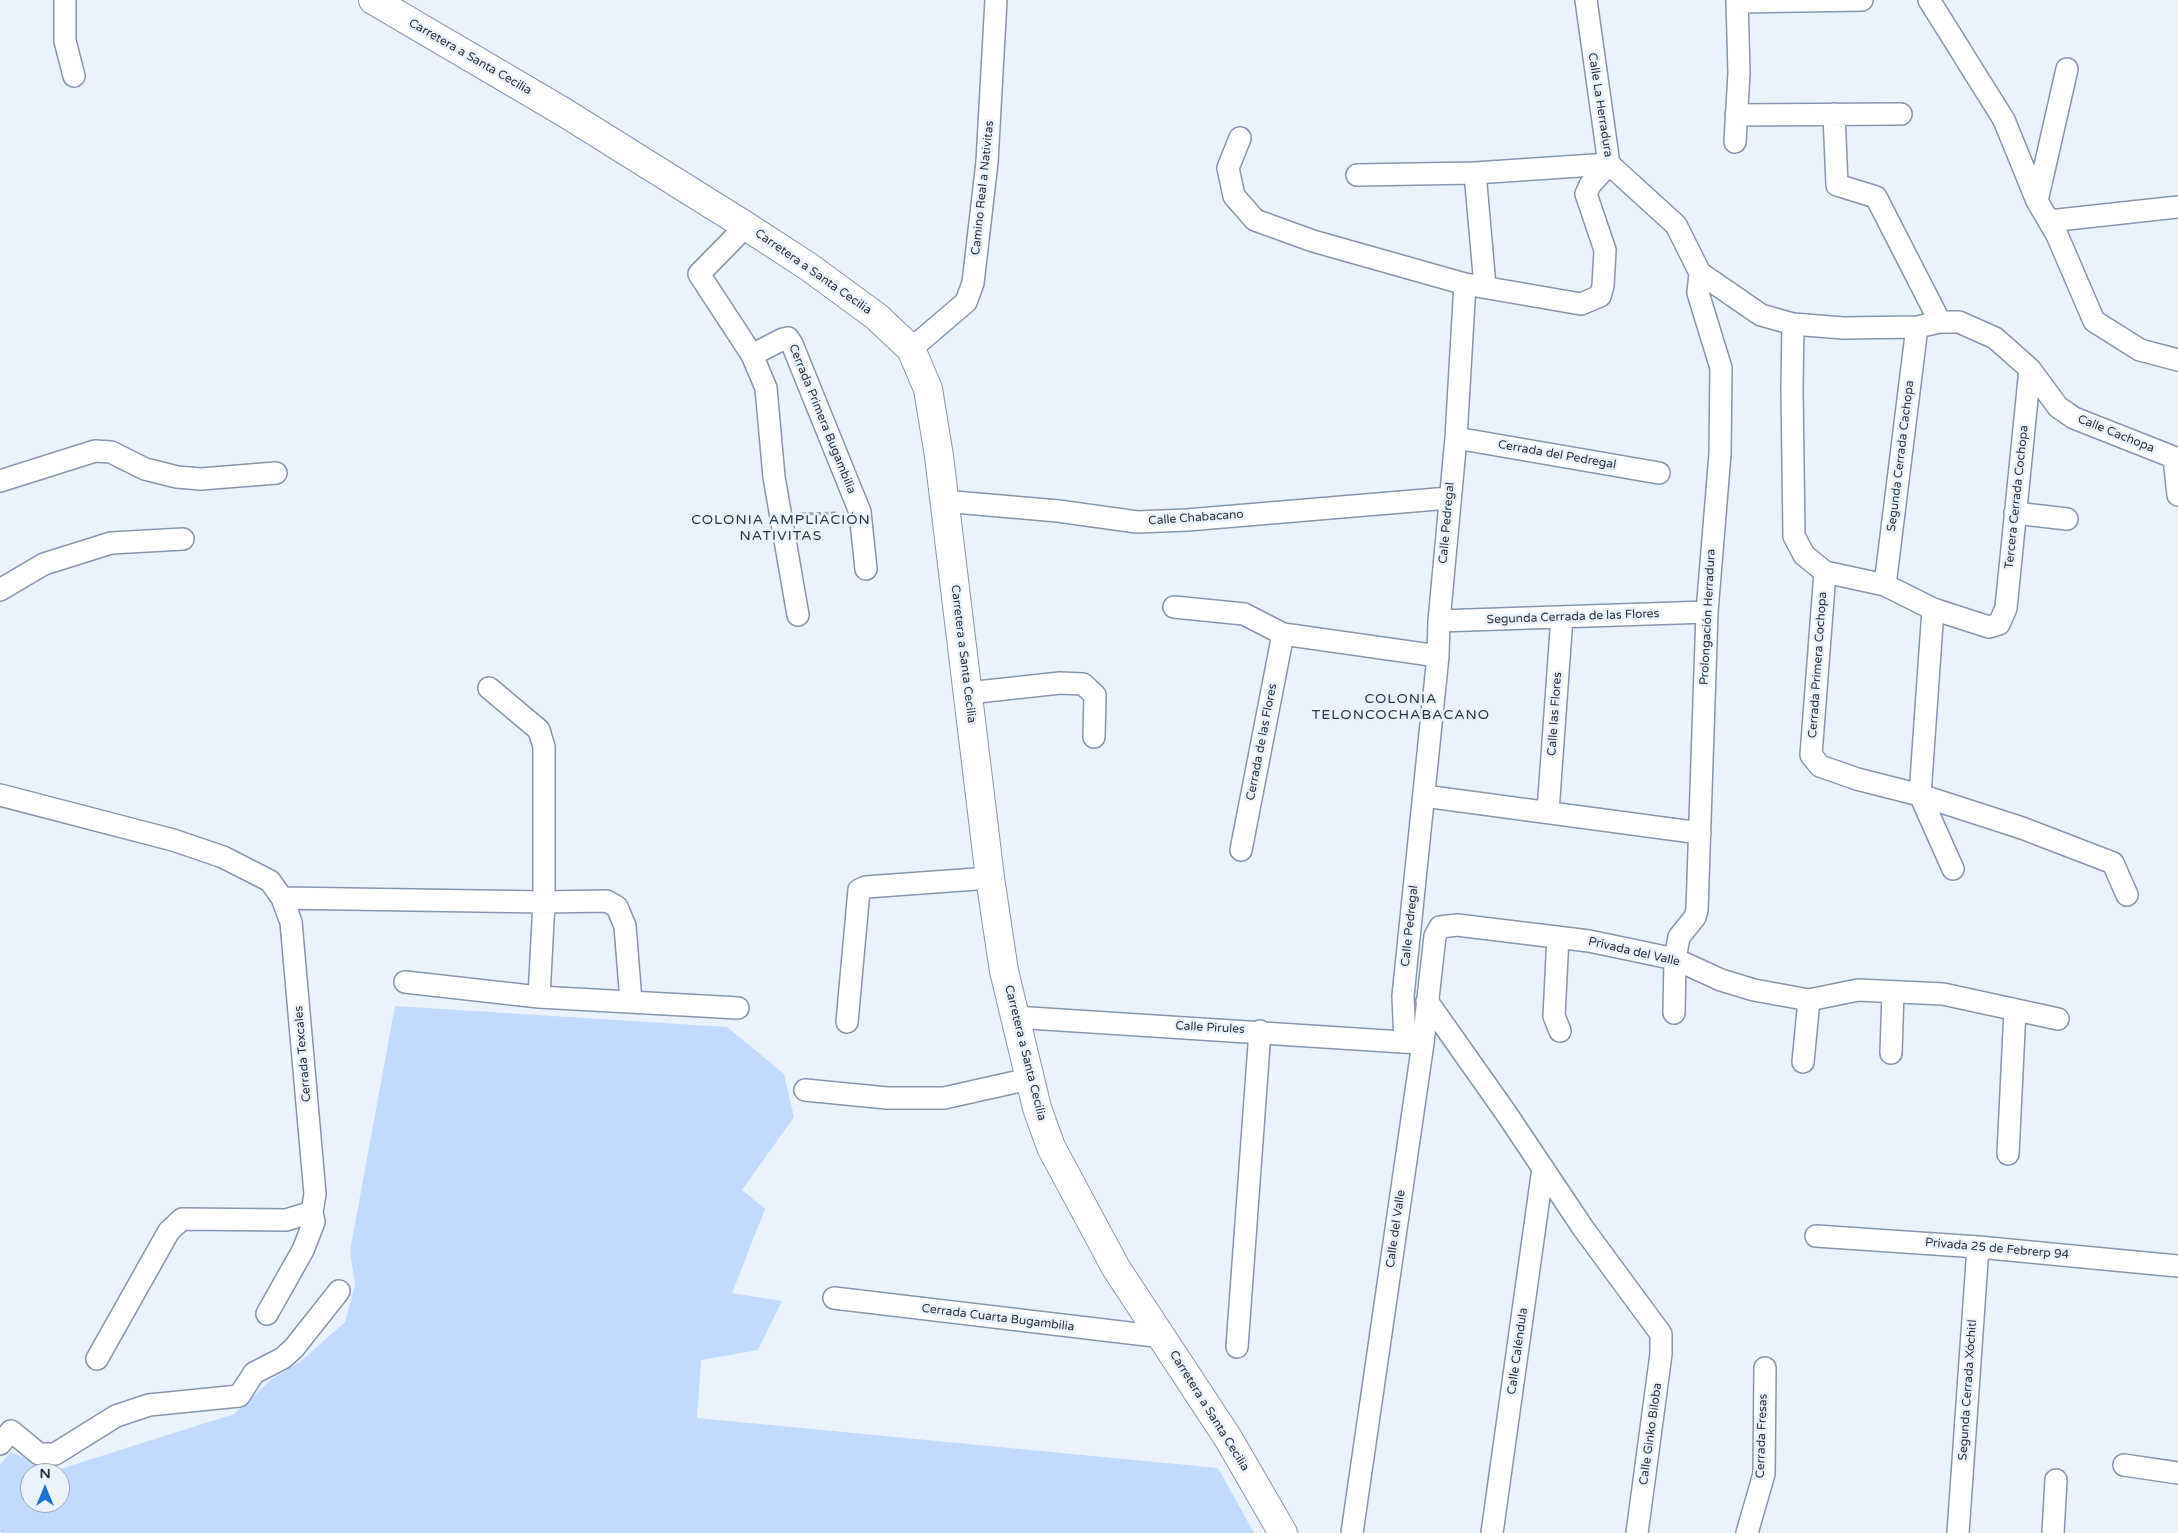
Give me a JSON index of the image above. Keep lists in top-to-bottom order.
{
  "streets": {
    "main road": ["Carretera a Santa Cecilia"],
    "street": [
      "Calle La Herradura",
      "Camino Real a Nativitas",
      "Cerrada Primera Bugambilia",
      "Calle Cachopa",
      "Cerrada del Pedregal",
      "Segunda Cerrada Cachopa",
      "Tercera Cerrada Cochopa",
      "Calle Chabacano",
      "Calle Pedregal",
      "Segunda Cerrada de las Flores",
      "Prolongación Herradura",
      "Cerrada Primera Cochopa",
      "Calle las Flores",
      "Cerrada de las Flores",
      "Privada del Valle",
      "Calle Pirules",
      "Cerrada Texcales",
      "Calle del Valle",
      "Privada 25 de Febrerp 94",
      "Cerrada Cuarta Bugambilia",
      "Calle Caléndula",
      "Segunda Cerrada Xóchitl",
      "Calle Ginko Biloba",
      "Cerrada Fresas"
    ]
  },
  "crossings": [
    ["Carretera a Santa Cecilia", "Camino Real a Nativitas"],
    ["Carretera a Santa Cecilia", "Calle Chabacano"],
    ["Carretera a Santa Cecilia", "Calle Pirules"],
    ["Carretera a Santa Cecilia", "Cerrada Cuarta Bugambilia"],
    ["Calle La Herradura", "Segunda Cerrada Cachopa"],
    ["Calle La Herradura", "Prolongación Herradura"],
    ["Calle Cachopa", "Tercera Cerrada Cochopa"],
    ["Cerrada del Pedregal", "Calle Pedregal"],
    ["Calle Chabacano", "Calle Pedregal"],
    ["Calle Pedregal", "Segunda Cerrada de las Flores"],
    ["Calle Pedregal", "Calle Pirules"],
    ["Calle Pedregal", "Calle del Valle"],
    ["Segunda Cerrada de las Flores", "Prolongación Herradura"],
    ["Segunda Cerrada de las Flores", "Calle las Flores"],
    ["Prolongación Herradura", "Privada del Valle"],
    ["Privada del Valle", "Calle del Valle"],
    ["Calle Pirules", "Calle del Valle"],
    ["Privada 25 de Febrerp 94", "Segunda Cerrada Xóchitl"],
    ["Calle Caléndula", "Calle Ginko Biloba"]
  ],
  "districts": ["COLONIA AMPLIACIÓN NATIVITAS", "COLONIA TELONCOCHABACANO"],
  "north": "top"
}
